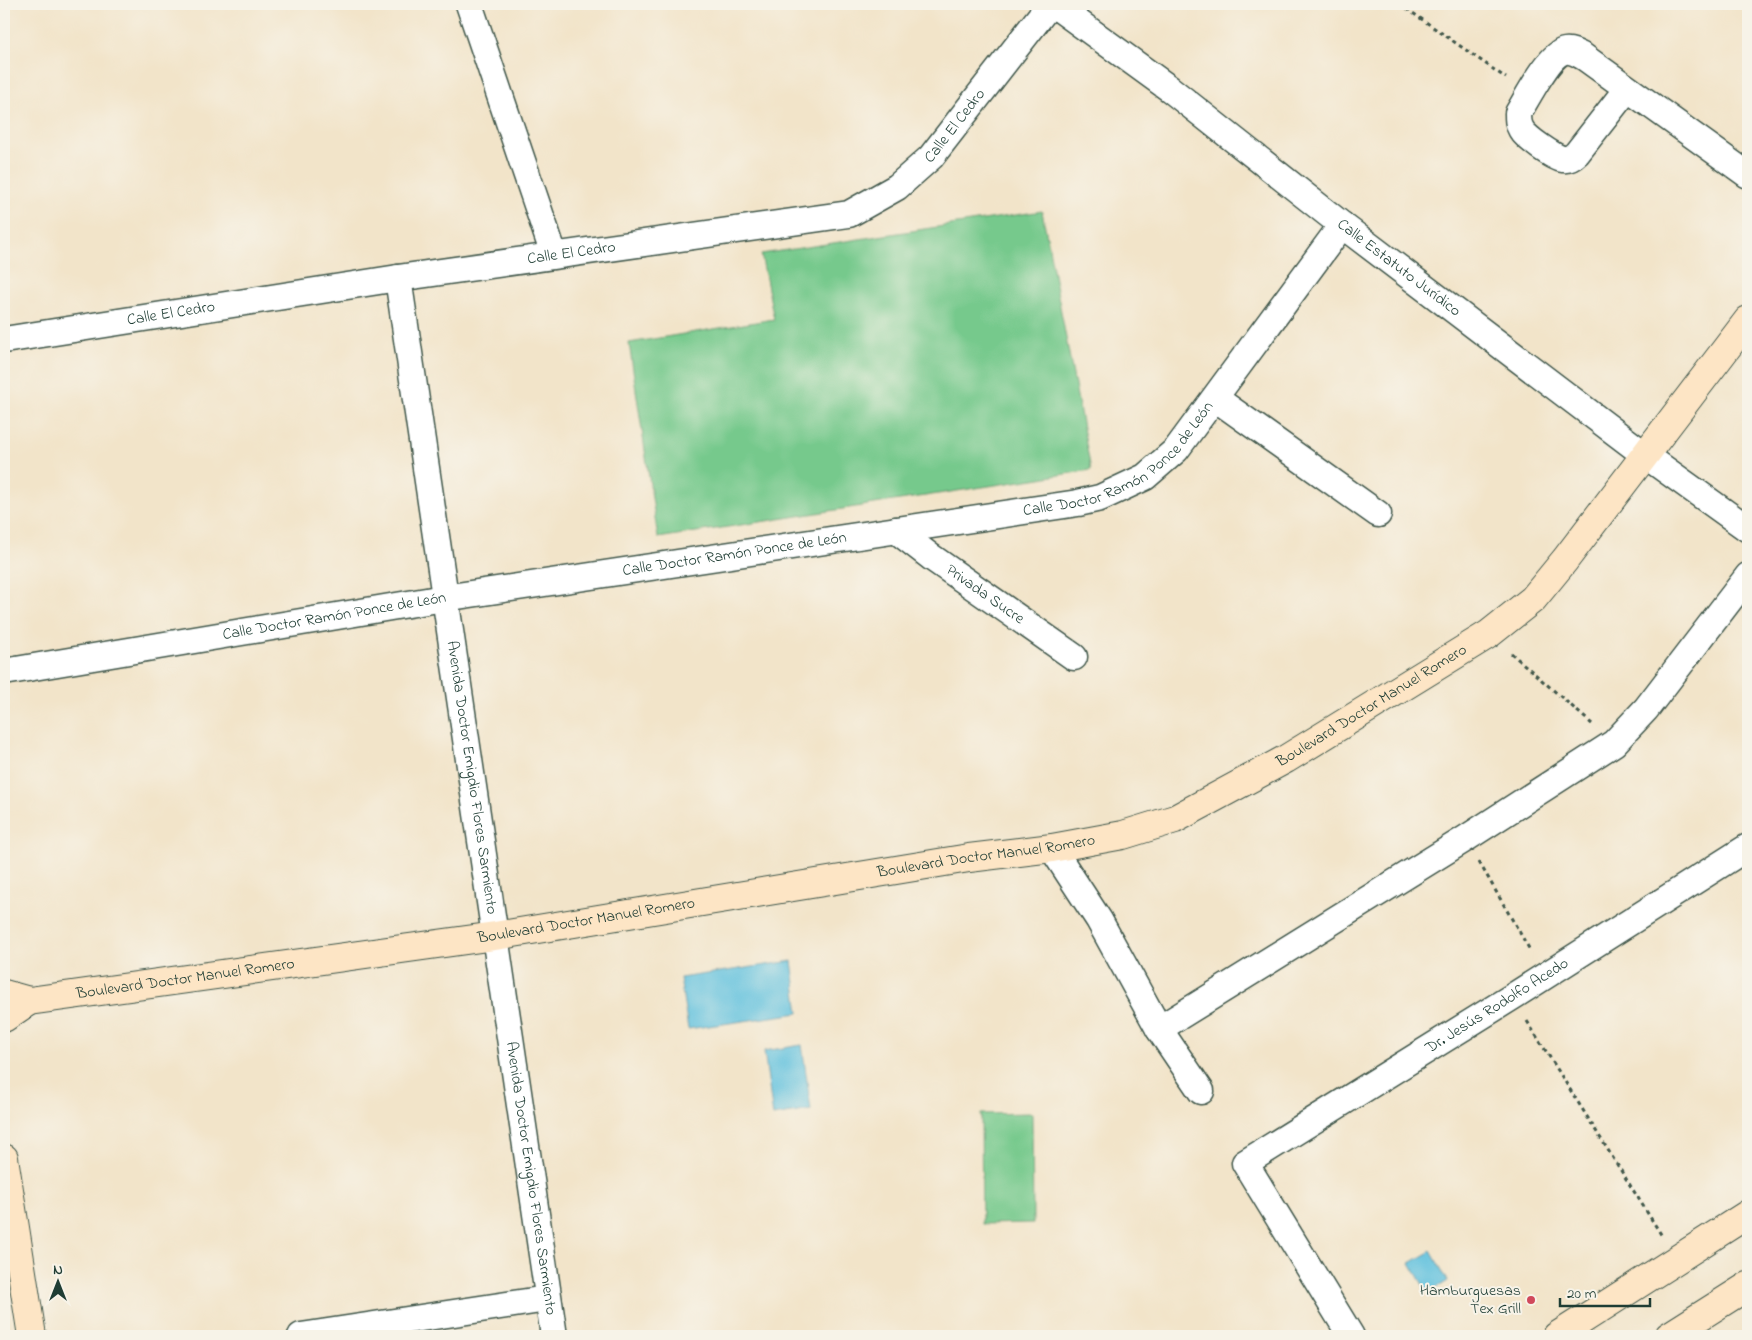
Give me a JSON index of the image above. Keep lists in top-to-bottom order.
{
  "streets": {
    "street": [
      "Calle El Cedro",
      "Calle Estatuto Jurídico",
      "Calle Doctor Ramón Ponce de León",
      "Privada Sucre",
      "Boulevard Doctor Manuel Romero",
      "Avenida Doctor Emigdio Flores Sarmiento",
      "Dr. Jesús Rodolfo Acedo"
    ]
  },
  "crossings": [
    ["Calle El Cedro", "Calle Estatuto Jurídico"],
    ["Calle El Cedro", "Avenida Doctor Emigdio Flores Sarmiento"],
    ["Calle Estatuto Jurídico", "Calle Doctor Ramón Ponce de León"],
    ["Calle Estatuto Jurídico", "Boulevard Doctor Manuel Romero"],
    ["Calle Doctor Ramón Ponce de León", "Privada Sucre"],
    ["Calle Doctor Ramón Ponce de León", "Avenida Doctor Emigdio Flores Sarmiento"],
    ["Boulevard Doctor Manuel Romero", "Avenida Doctor Emigdio Flores Sarmiento"]
  ],
  "places": ["Hamburguesas Tex Grill"],
  "scale_bar": "20 m",
  "north": "top"
}
